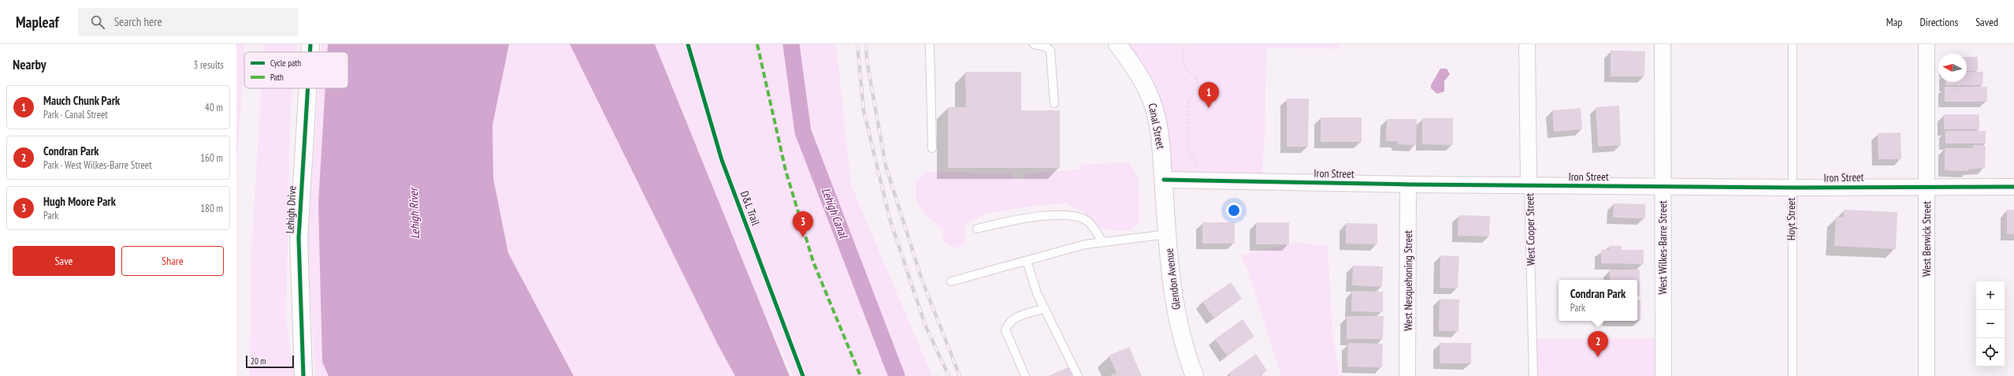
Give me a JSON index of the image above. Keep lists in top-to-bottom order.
{
  "streets": {
    "street": [
      "Canal Street",
      "Iron Street",
      "Lehigh Drive",
      "West Cooper Street",
      "West Berwick Street",
      "West Wilkes-Barre Street",
      "Glendon Avenue",
      "West Nesquehoning Street"
    ],
    "lane": ["Hoyt Street"],
    "cycle path": ["D&L Trail"]
  },
  "crossings": [
    ["Canal Street", "Iron Street"],
    ["Canal Street", "Glendon Avenue"],
    ["Iron Street", "Hoyt Street"],
    ["Iron Street", "West Cooper Street"],
    ["Iron Street", "West Berwick Street"],
    ["Iron Street", "West Wilkes-Barre Street"],
    ["Iron Street", "Glendon Avenue"],
    ["Iron Street", "West Nesquehoning Street"]
  ],
  "water": ["Lehigh Canal", "Lehigh River"],
  "legend": ["Cycle path", "Path"],
  "scale_bar": "20 m",
  "north": "left",
  "page": {
    "header": "Mapleaf",
    "search": "Search here",
    "nav": ["Map", "Directions", "Saved"],
    "heading": ["Nearby", "3 results"],
    "pins": ["1", "3", "2"],
    "list": [
      {
        "mark": "1",
        "name": "Mauch Chunk Park",
        "note": "Park · Canal Street",
        "value": "40 m"
      },
      {
        "mark": "2",
        "name": "Condran Park",
        "note": "Park · West Wilkes-Barre Street",
        "value": "160 m"
      },
      {
        "mark": "3",
        "name": "Hugh Moore Park",
        "note": "Park",
        "value": "180 m"
      }
    ],
    "buttons": ["Save", "Share"],
    "popup": ["Condran Park", "Park"],
    "map_buttons": ["+", "−"],
    "scale": "20 m"
  }
}
